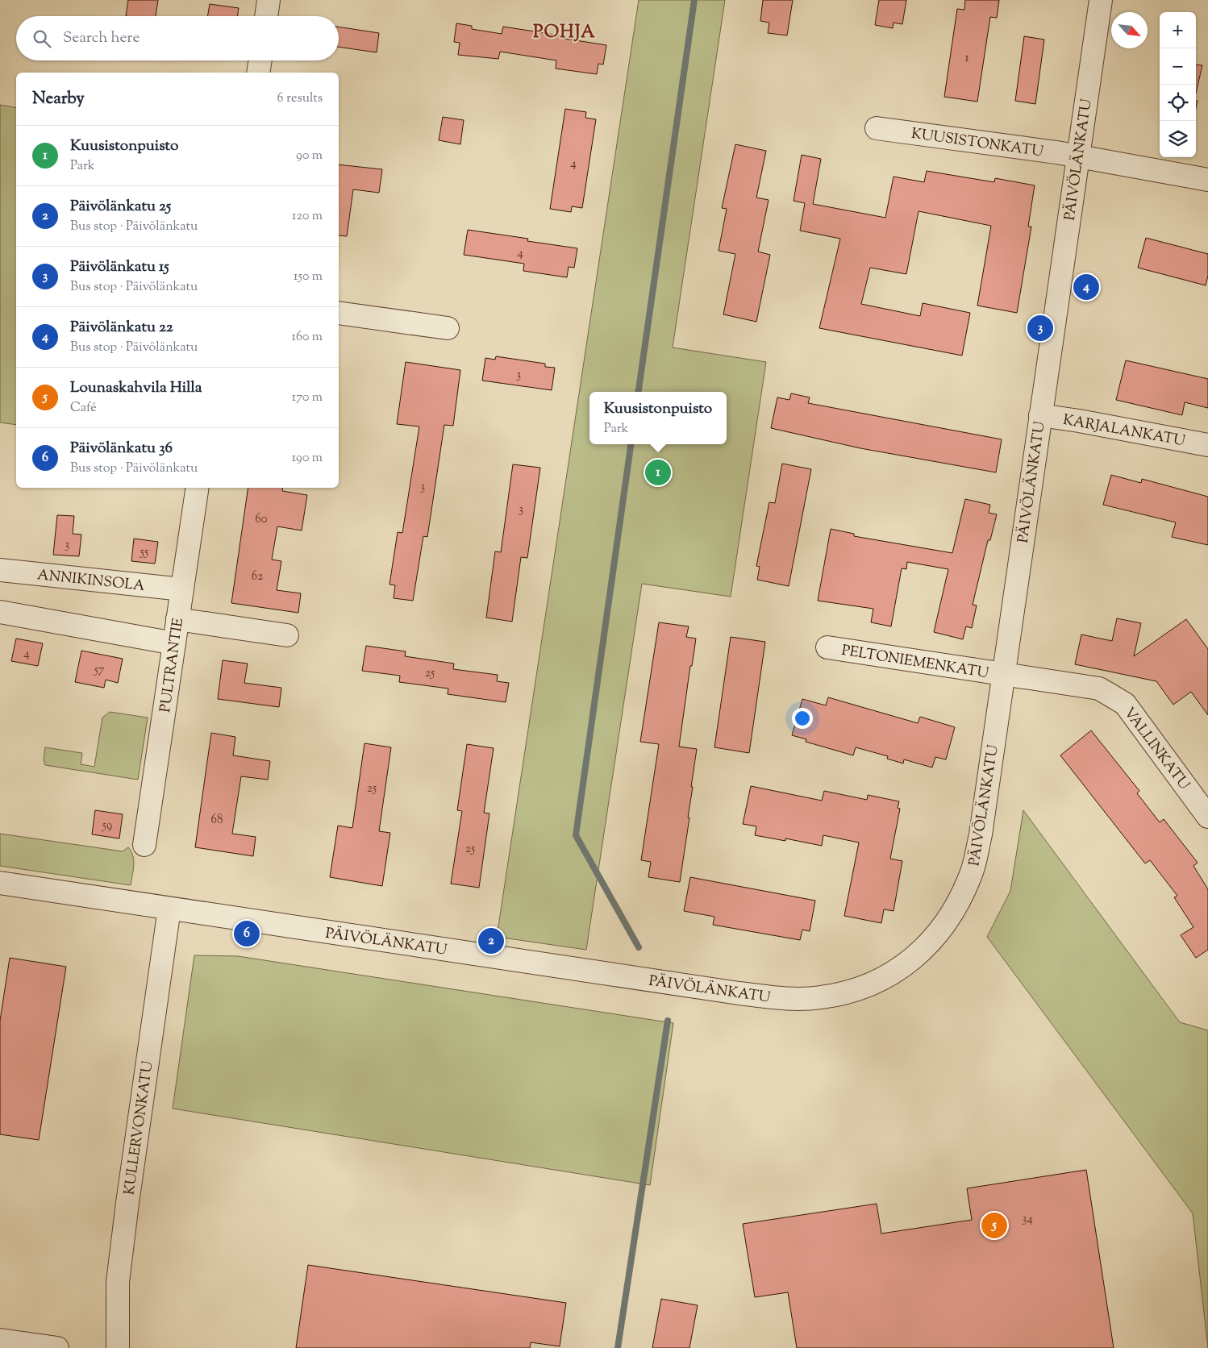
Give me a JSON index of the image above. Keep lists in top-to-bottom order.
{
  "streets": {
    "street": [
      "KUUSISTONKATU",
      "PÄIVÖLÄNKATU",
      "KARJALANKATU",
      "ANNIKINSOLA",
      "PELTONIEMENKATU",
      "PULTRANTIE",
      "VALLINKATU",
      "KULLERVONKATU"
    ]
  },
  "crossings": [
    ["KUUSISTONKATU", "PÄIVÖLÄNKATU"],
    ["PÄIVÖLÄNKATU", "KARJALANKATU"],
    ["PÄIVÖLÄNKATU", "PELTONIEMENKATU"],
    ["PÄIVÖLÄNKATU", "VALLINKATU"],
    ["PÄIVÖLÄNKATU", "KULLERVONKATU"],
    ["ANNIKINSOLA", "PULTRANTIE"],
    ["PELTONIEMENKATU", "VALLINKATU"]
  ],
  "districts": ["POHJA"],
  "house_numbers": [
    "1",
    "4",
    "4",
    "3",
    "3",
    "3",
    "60",
    "3",
    "55",
    "62",
    "4",
    "57",
    "25",
    "25",
    "68",
    "59",
    "25",
    "34"
  ],
  "north": "bottom right",
  "page": {
    "map_buttons": ["+", "−"],
    "search": "Search here",
    "heading": ["Nearby", "6 results"],
    "list": [
      {
        "mark": "1",
        "name": "Kuusistonpuisto",
        "note": "Park",
        "value": "90 m"
      },
      {
        "mark": "2",
        "name": "Päivölänkatu 25",
        "note": "Bus stop · Päivölänkatu",
        "value": "120 m"
      },
      {
        "mark": "3",
        "name": "Päivölänkatu 15",
        "note": "Bus stop · Päivölänkatu",
        "value": "150 m"
      },
      {
        "mark": "4",
        "name": "Päivölänkatu 22",
        "note": "Bus stop · Päivölänkatu",
        "value": "160 m"
      },
      {
        "mark": "5",
        "name": "Lounaskahvila Hilla",
        "note": "Café",
        "value": "170 m"
      },
      {
        "mark": "6",
        "name": "Päivölänkatu 36",
        "note": "Bus stop · Päivölänkatu",
        "value": "190 m"
      }
    ],
    "pins": [
      "4",
      "3",
      "1",
      "6",
      "2",
      "5"
    ],
    "popup": ["Kuusistonpuisto", "Park"]
  }
}
